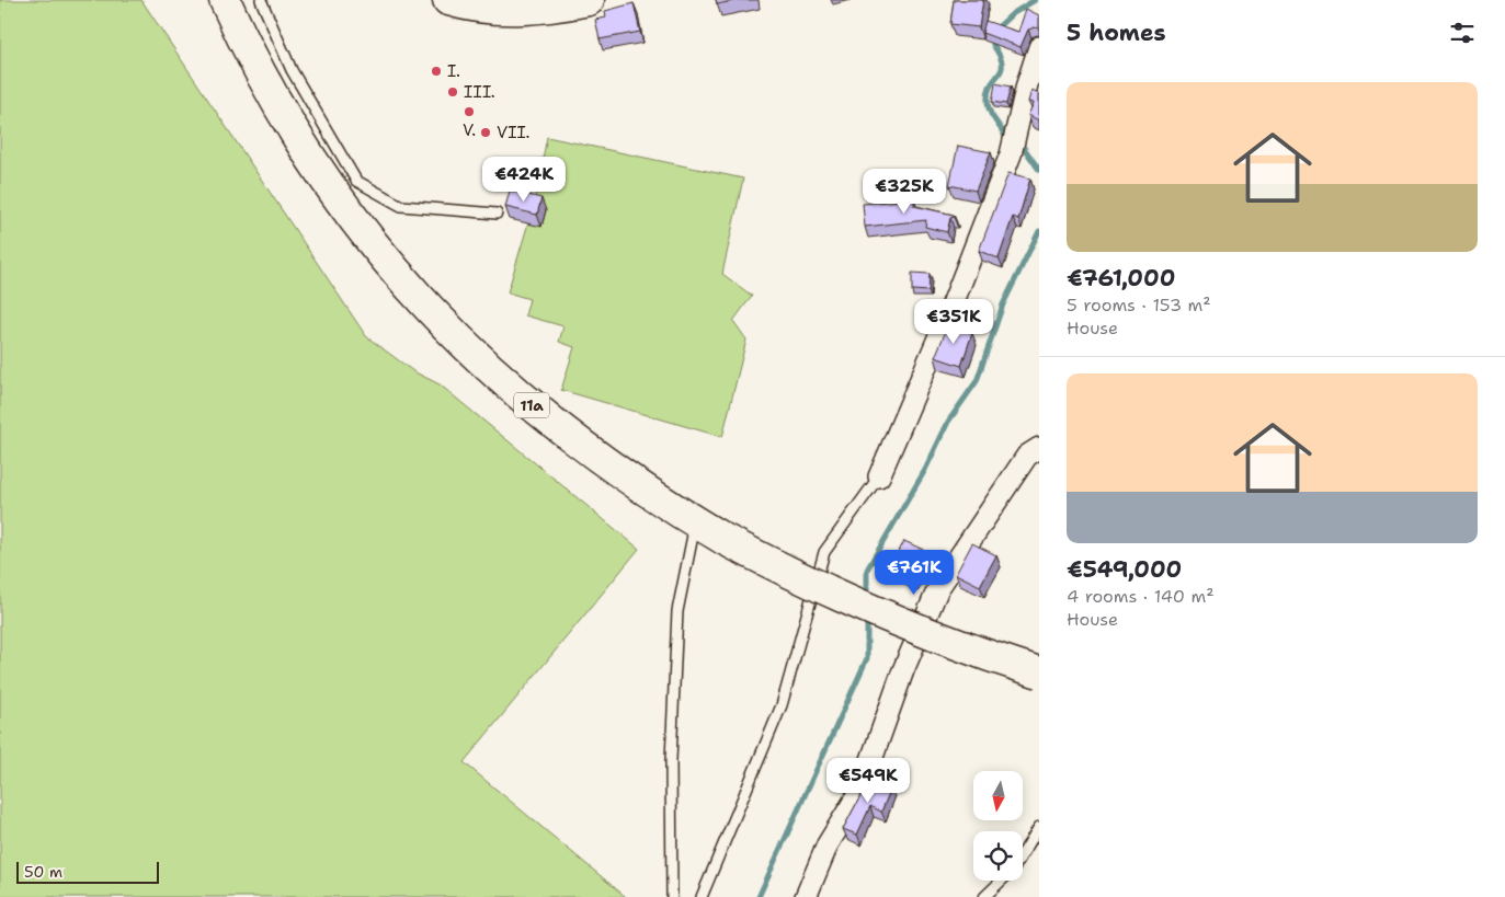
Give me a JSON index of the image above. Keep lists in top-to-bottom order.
{
  "streets": {
    "main road": ["11a"]
  },
  "places": [
    "I.",
    "III.",
    "V.",
    "VII."
  ],
  "scale_bar": "50 m",
  "north": "bottom",
  "page": {
    "heading": "5 homes",
    "list": [
      {
        "name": "€761,000",
        "note": "5 rooms · 153 m² · House"
      },
      {
        "name": "€549,000",
        "note": "4 rooms · 140 m² · House"
      }
    ],
    "price": [
      "€424K",
      "€325K",
      "€351K",
      "€761K",
      "€549K"
    ],
    "scale": "50 m"
  }
}
